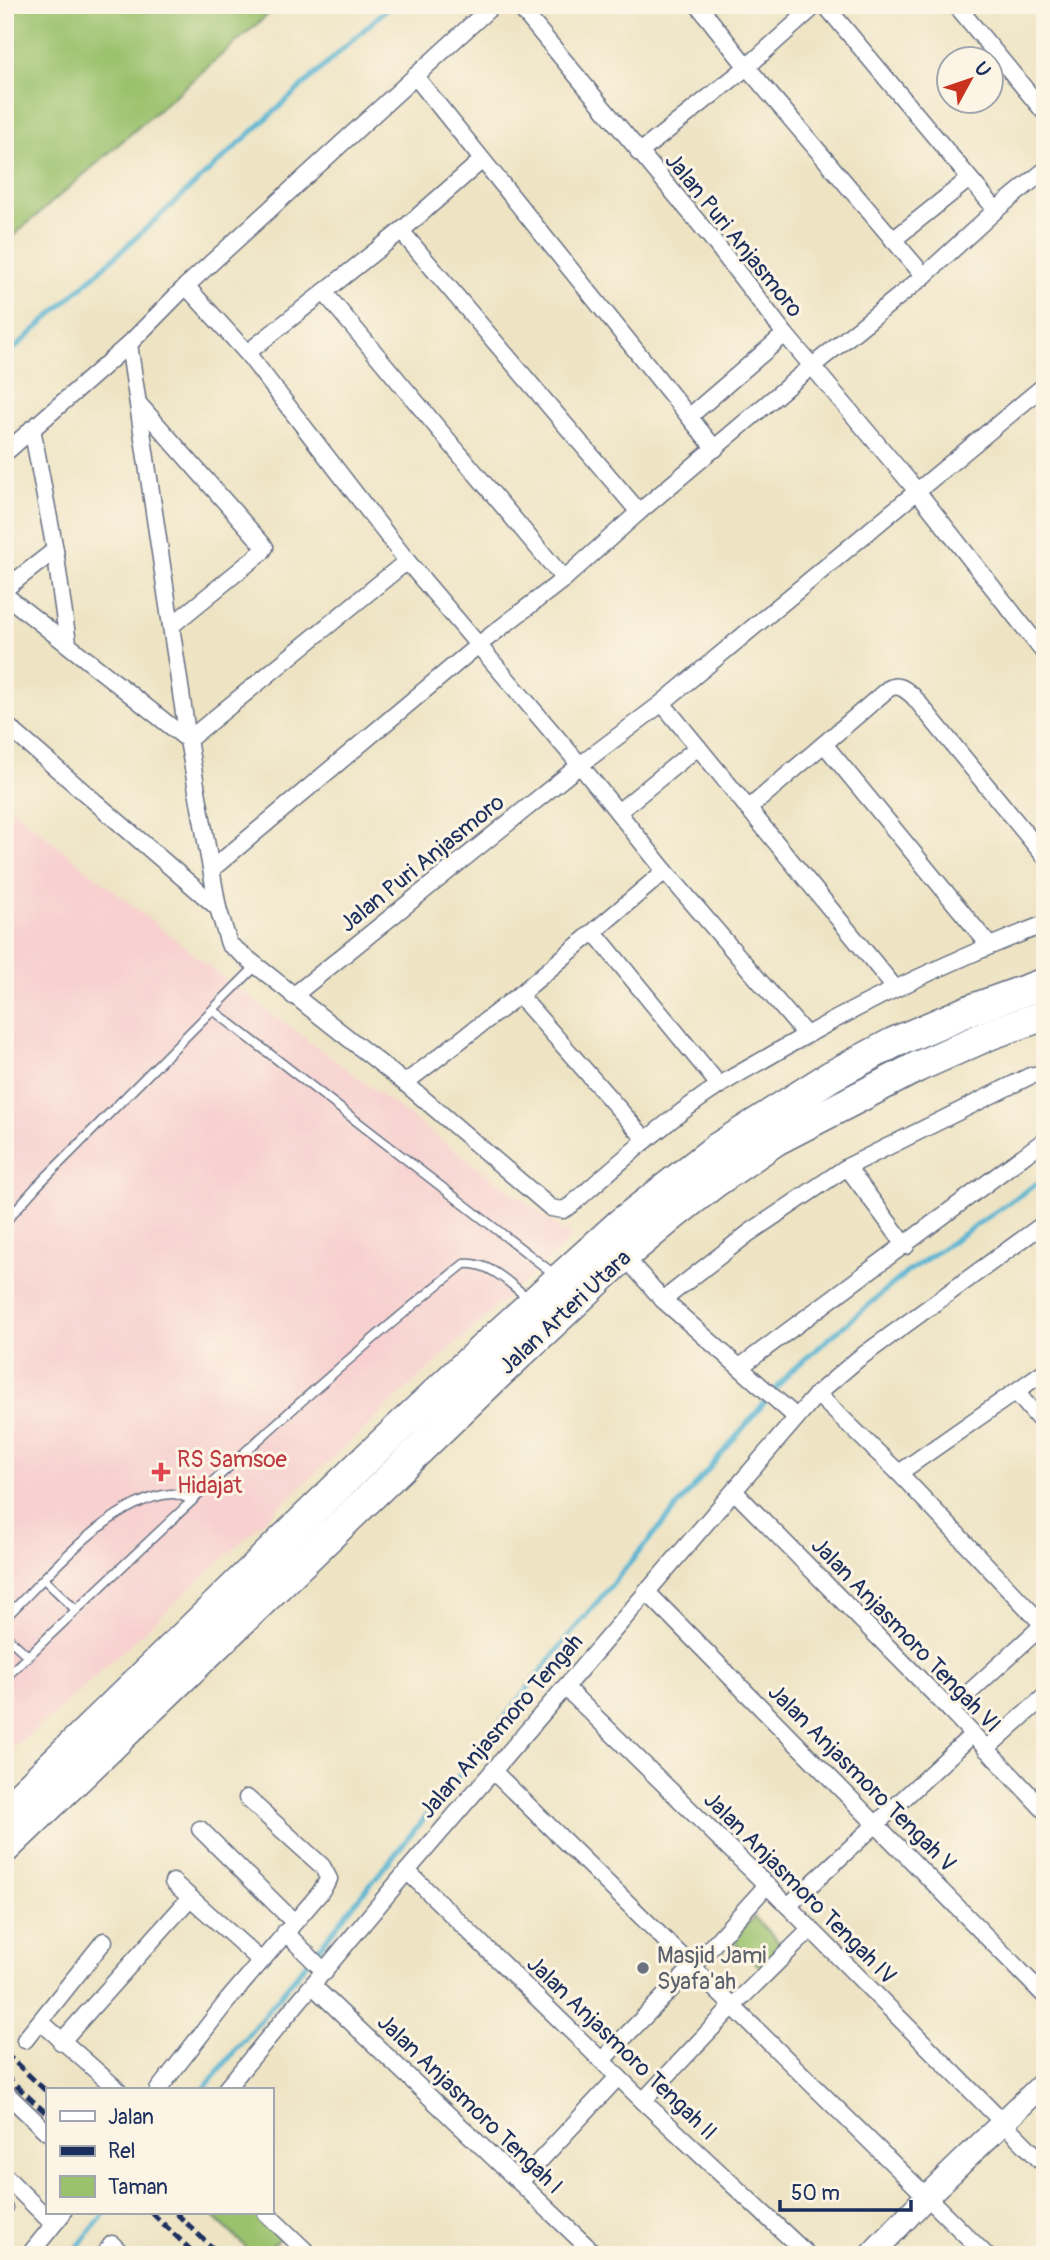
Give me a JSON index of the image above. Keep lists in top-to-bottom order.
{
  "streets": {
    "highway": ["Jalan Arteri Utara"],
    "street": [
      "Jalan Puri Anjasmoro",
      "Jalan Anjasmoro Tengah VI",
      "Jalan Anjasmoro Tengah",
      "Jalan Anjasmoro Tengah V",
      "Jalan Anjasmoro Tengah IV",
      "Jalan Anjasmoro Tengah II",
      "Jalan Anjasmoro Tengah I"
    ]
  },
  "crossings": [
    ["Jalan Anjasmoro Tengah VI", "Jalan Anjasmoro Tengah"],
    ["Jalan Anjasmoro Tengah", "Jalan Anjasmoro Tengah V"],
    ["Jalan Anjasmoro Tengah", "Jalan Anjasmoro Tengah IV"],
    ["Jalan Anjasmoro Tengah", "Jalan Anjasmoro Tengah II"],
    ["Jalan Anjasmoro Tengah", "Jalan Anjasmoro Tengah I"]
  ],
  "places": {
    "health": ["RS Samsoe Hidajat"],
    "other": ["Masjid Jami Syafa'ah"]
  },
  "legend": ["Jalan", "Rel", "Taman"],
  "scale_bar": "50 m",
  "north": "top right"
}
